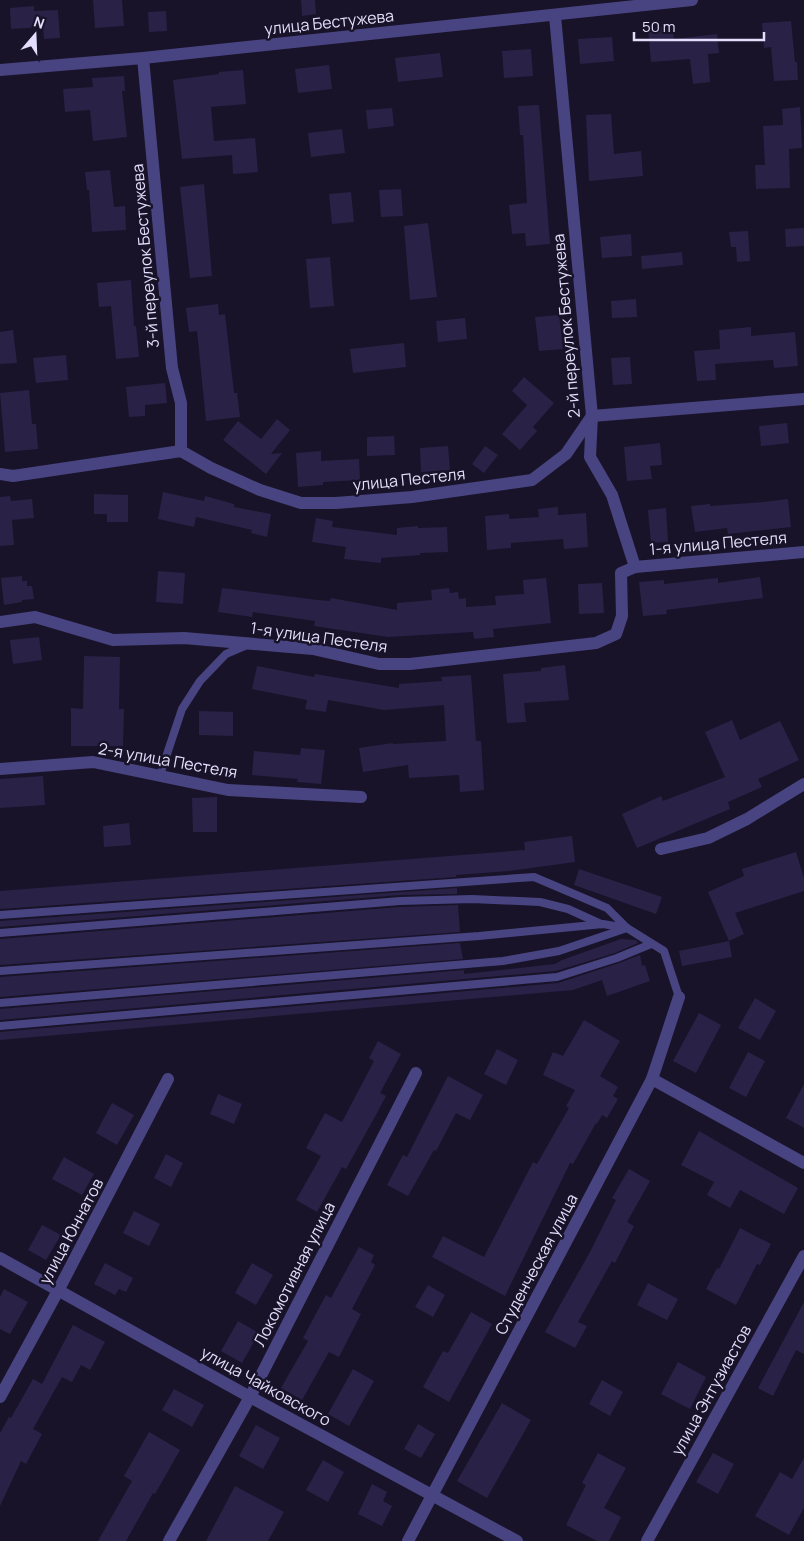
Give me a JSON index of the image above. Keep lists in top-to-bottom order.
{
  "streets": {
    "street": [
      "улица Бестужева",
      "3-й переулок Бестужева",
      "2-й переулок Бестужева",
      "улица Пестеля",
      "1-я улица Пестеля",
      "2-я улица Пестеля",
      "улица Юннатов",
      "Студенческая улица",
      "Локомотивная улица",
      "улица Чайковского",
      "улица Энтузиастов"
    ]
  },
  "crossings": [
    ["улица Бестужева", "3-й переулок Бестужева"],
    ["улица Бестужева", "2-й переулок Бестужева"],
    ["3-й переулок Бестужева", "улица Пестеля"],
    ["2-й переулок Бестужева", "улица Пестеля"],
    ["2-й переулок Бестужева", "1-я улица Пестеля"],
    ["улица Юннатов", "улица Чайковского"],
    ["Студенческая улица", "улица Чайковского"],
    ["Локомотивная улица", "улица Чайковского"]
  ],
  "scale_bar": "50 m",
  "north": "top"
}
